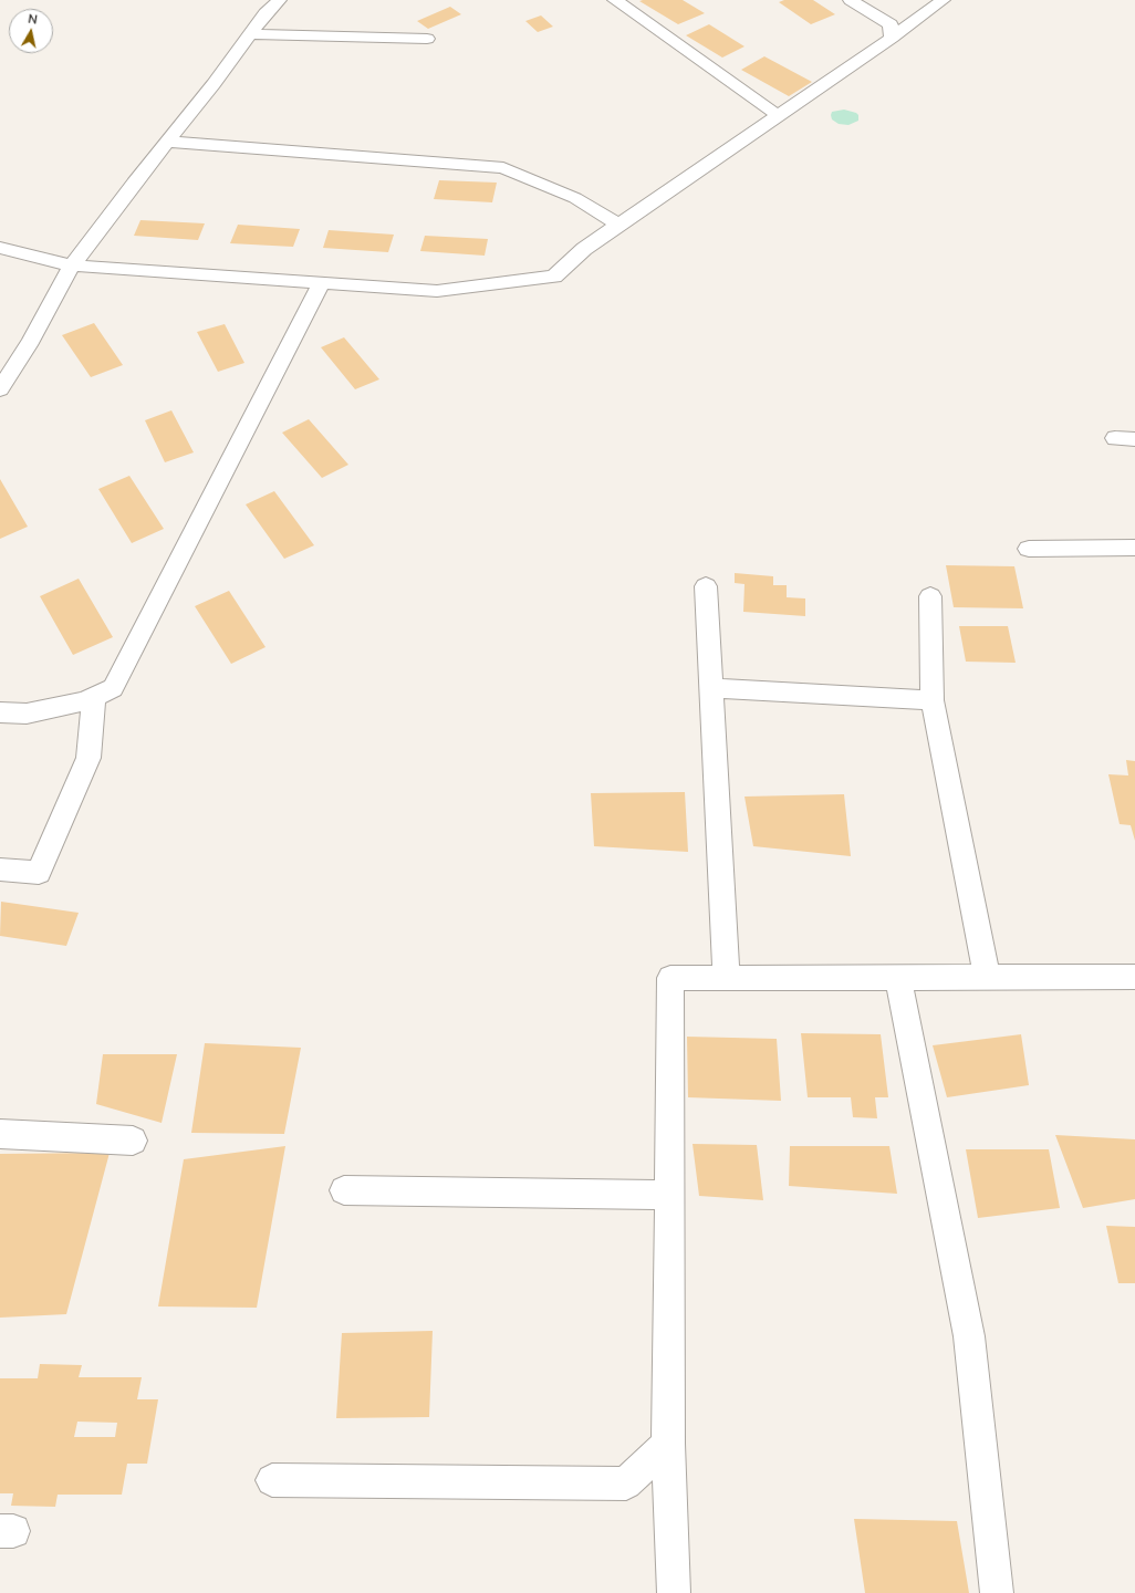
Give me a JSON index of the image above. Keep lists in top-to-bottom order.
{
  "north": "top"
}
